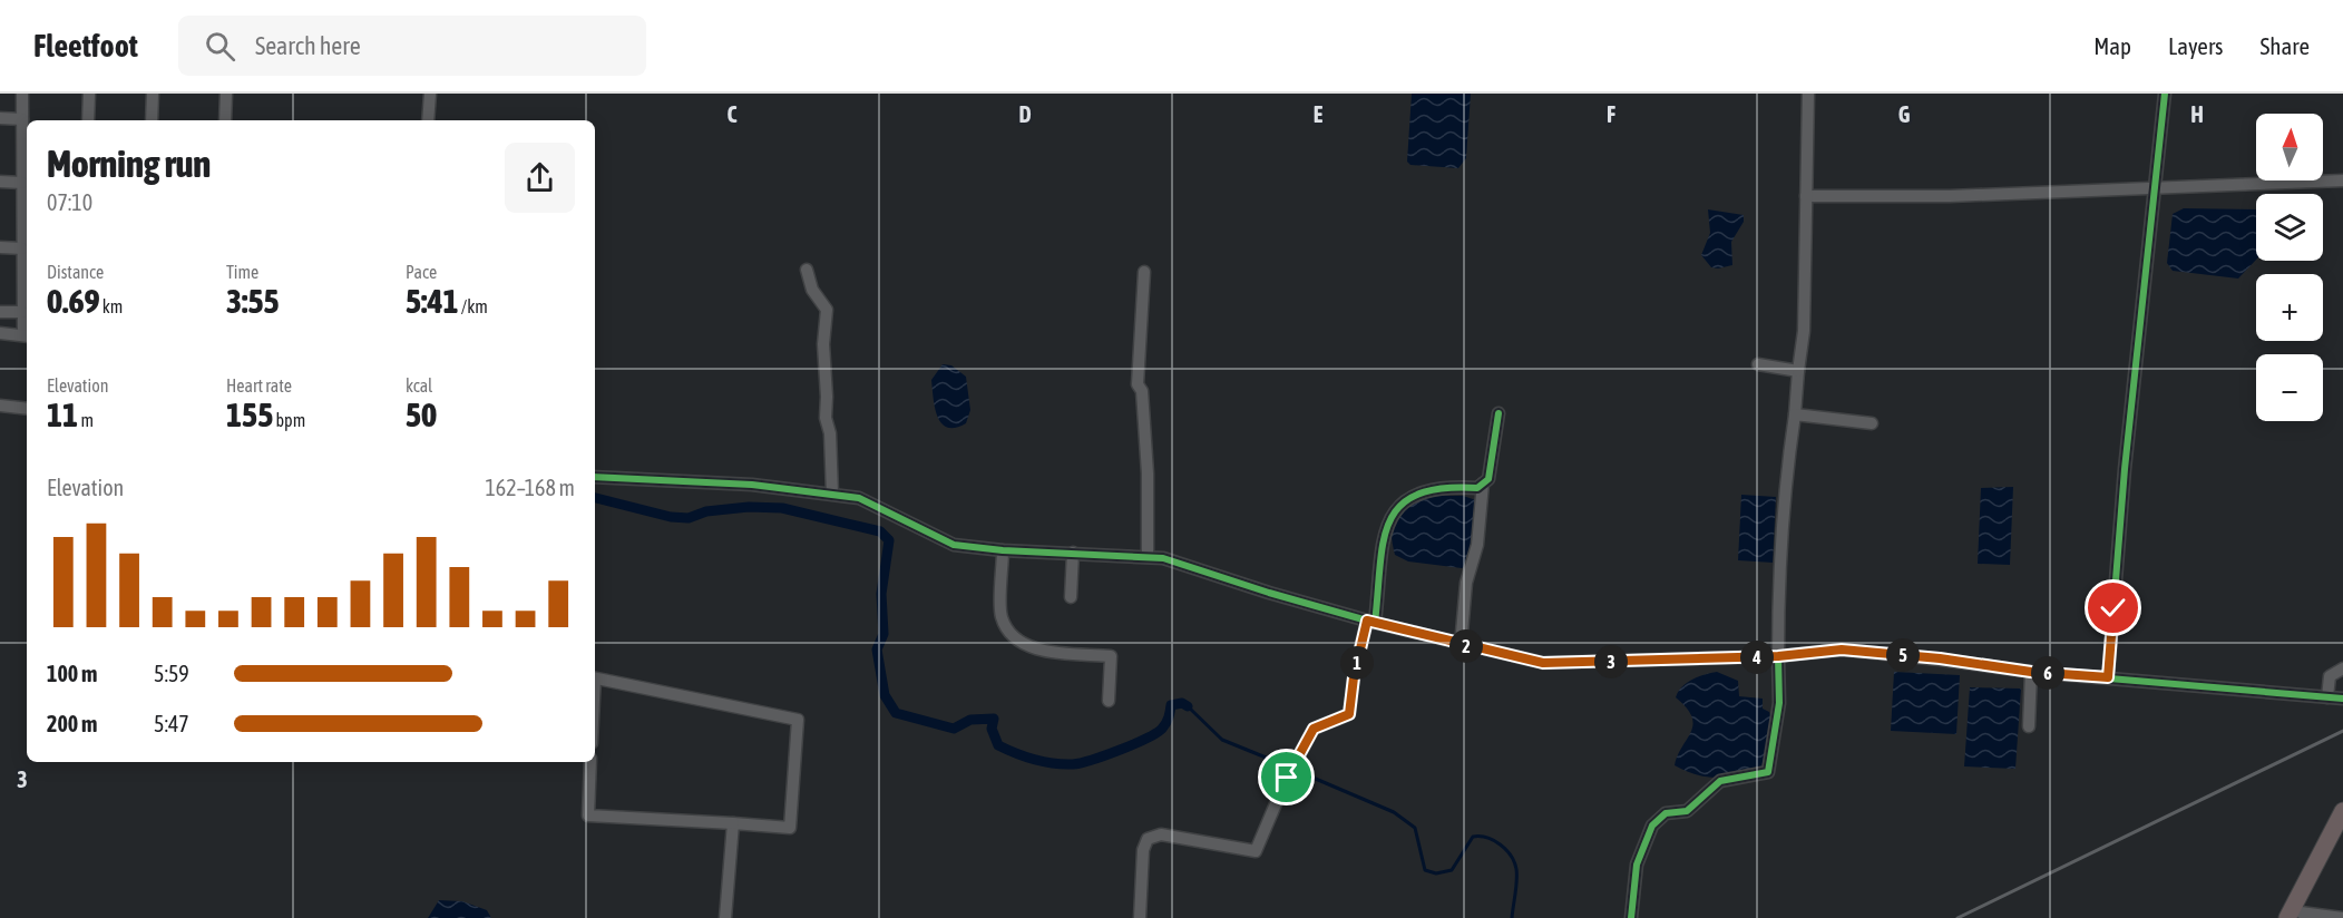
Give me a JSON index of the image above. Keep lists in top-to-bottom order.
{
  "north": "top",
  "page": {
    "header": "Fleetfoot",
    "search": "Search here",
    "nav": ["Map", "Layers", "Share"],
    "map_buttons": ["+", "−"],
    "heading": ["Morning run", "07:10"],
    "stats": [
      ["Distance", "0.69 km"],
      ["Time", "3:55"],
      ["Pace", "5:41 /km"],
      ["Elevation", "11 m"],
      ["Heart rate", "155 bpm"],
      ["kcal", "50"]
    ],
    "chart": ["Elevation", "162–168 m"],
    "pins": [
      "2",
      "5",
      "4",
      "3",
      "1",
      "6"
    ],
    "list": [
      {
        "name": "100 m",
        "note": "5:59"
      },
      {
        "name": "200 m",
        "note": "5:47"
      }
    ]
  },
  "grid": {
    "columns": [
      "C",
      "D",
      "E",
      "F",
      "G",
      "H"
    ],
    "rows": ["3"]
  }
}
